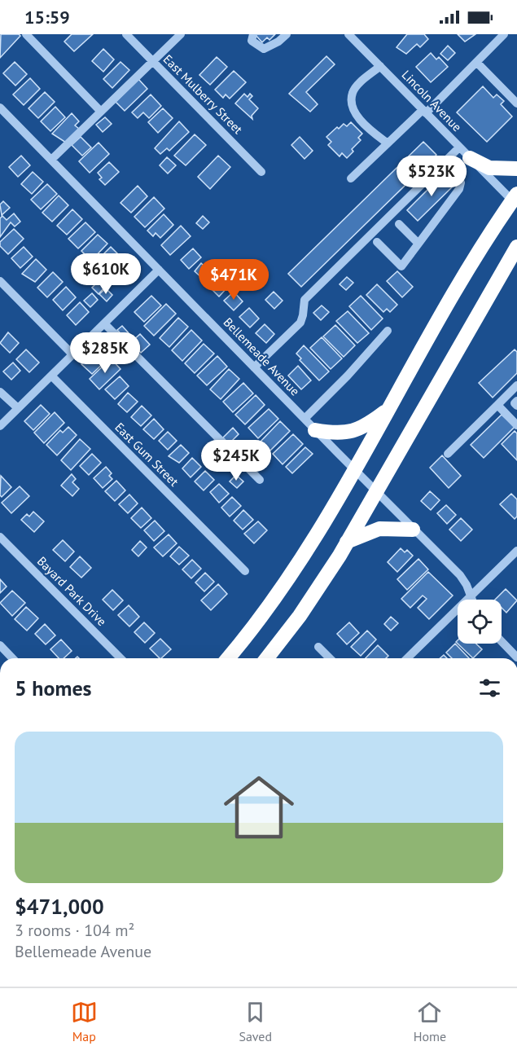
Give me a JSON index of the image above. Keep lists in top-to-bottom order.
{
  "streets": {
    "street": [
      "East Mulberry Street",
      "Lincoln Avenue",
      "Bellemeade Avenue",
      "East Gum Street",
      "Bayard Park Drive"
    ]
  },
  "page": {
    "status": "15:59",
    "price": [
      "$523K",
      "$610K",
      "$471K",
      "$285K",
      "$245K"
    ],
    "heading": "5 homes",
    "list": [
      {
        "name": "$471,000",
        "note": "3 rooms · 104 m² · Bellemeade Avenue"
      }
    ],
    "tabs": ["Map", "Saved", "Home"]
  }
}
